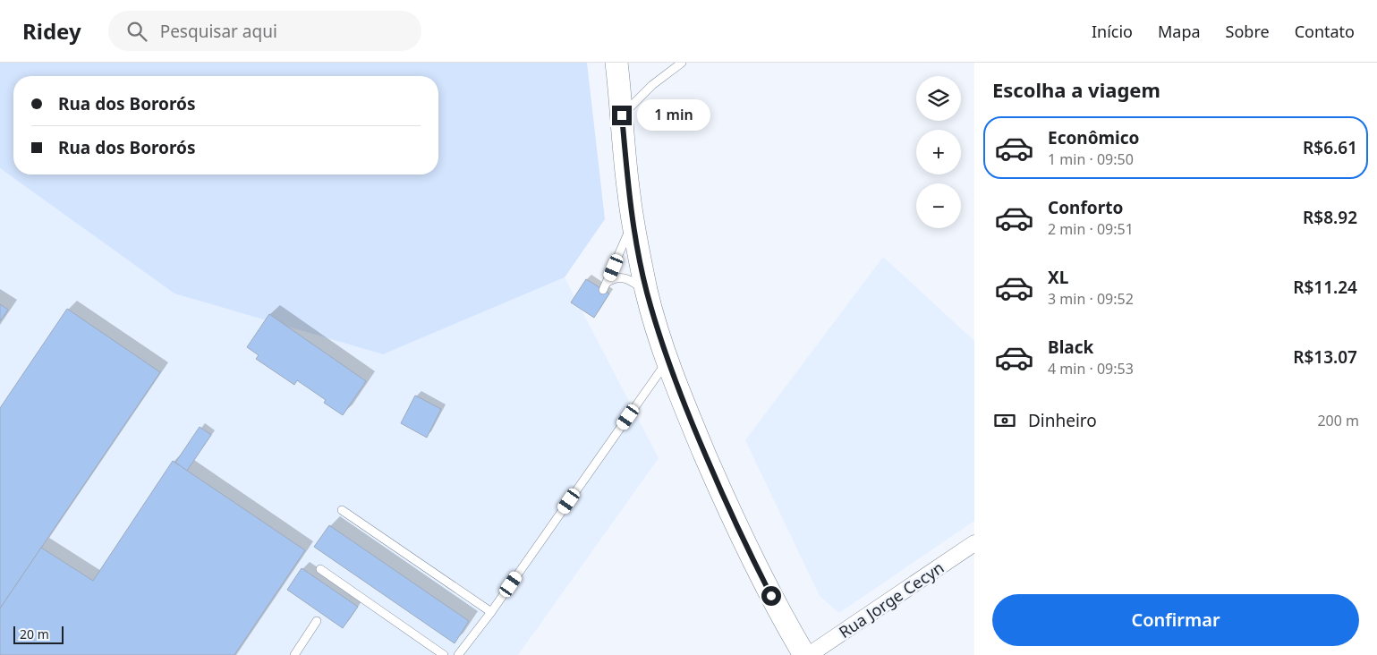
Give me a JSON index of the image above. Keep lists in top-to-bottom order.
{
  "streets": {
    "street": ["Rua Jorge Cecyn"]
  },
  "scale_bar": "20 m",
  "page": {
    "header": "Ridey",
    "search": "Pesquisar aqui",
    "nav": [
      "Início",
      "Mapa",
      "Sobre",
      "Contato"
    ],
    "heading": "Escolha a viagem",
    "map_buttons": ["+", "−"],
    "banner": ["Rua dos Bororós", "Rua dos Bororós"],
    "bubble": "1 min",
    "list": [
      {
        "name": "Econômico",
        "note": "1 min · 09:50",
        "value": "R$6.61"
      },
      {
        "name": "Conforto",
        "note": "2 min · 09:51",
        "value": "R$8.92"
      },
      {
        "name": "XL",
        "note": "3 min · 09:52",
        "value": "R$11.24"
      },
      {
        "name": "Black",
        "note": "4 min · 09:53",
        "value": "R$13.07"
      }
    ],
    "pay": ["Dinheiro", "200 m"],
    "buttons": "Confirmar",
    "scale": "20 m"
  }
}
